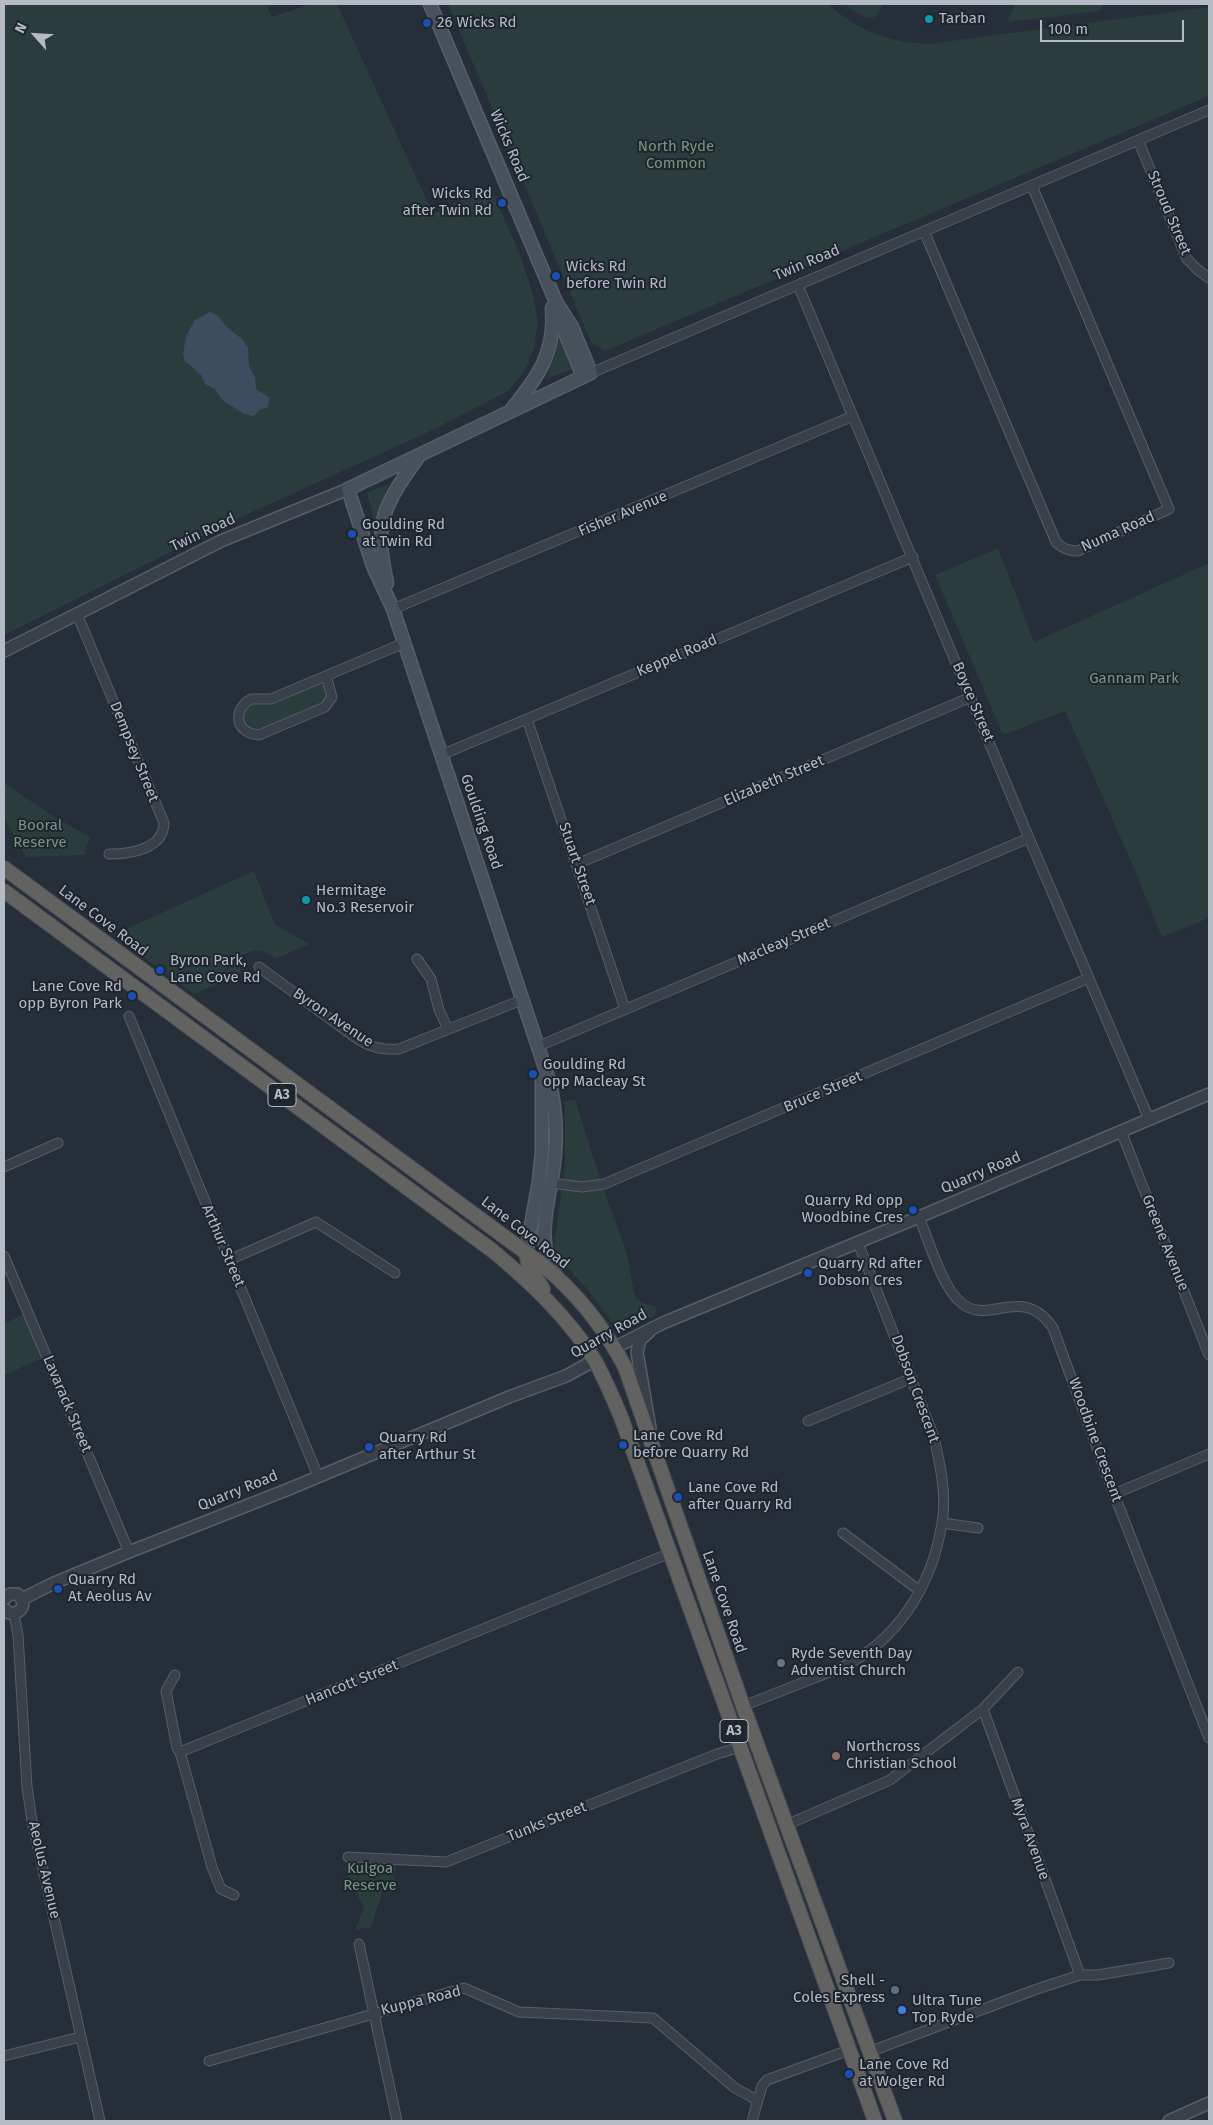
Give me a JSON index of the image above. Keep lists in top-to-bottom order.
{
  "streets": {
    "highway": ["Lane Cove Road", "A3", "Quarry Road"],
    "main road": ["Wicks Road", "Twin Road", "Goulding Road"],
    "street": [
      "Stroud Street",
      "Fisher Avenue",
      "Numa Road",
      "Keppel Road",
      "Boyce Street",
      "Dempsey Street",
      "Elizabeth Street",
      "Stuart Street",
      "Macleay Street",
      "Byron Avenue",
      "Bruce Street",
      "Greene Avenue",
      "Arthur Street",
      "Dobson Crescent",
      "Lavarack Street",
      "Woodbine Crescent",
      "Hancott Street",
      "Tunks Street",
      "Myra Avenue",
      "Aeolus Avenue",
      "Kuppa Road"
    ]
  },
  "crossings": [
    ["Wicks Road", "Twin Road"],
    ["Stroud Street", "Twin Road"],
    ["Twin Road", "Numa Road"],
    ["Twin Road", "Boyce Street"],
    ["Twin Road", "Dempsey Street"],
    ["Twin Road", "Goulding Road"],
    ["Fisher Avenue", "Boyce Street"],
    ["Fisher Avenue", "Goulding Road"],
    ["Keppel Road", "Boyce Street"],
    ["Keppel Road", "Goulding Road"],
    ["Keppel Road", "Stuart Street"],
    ["Boyce Street", "Elizabeth Street"],
    ["Boyce Street", "Macleay Street"],
    ["Boyce Street", "Bruce Street"],
    ["Boyce Street", "Quarry Road"],
    ["Elizabeth Street", "Stuart Street"],
    ["Goulding Road", "Lane Cove Road"],
    ["Goulding Road", "Macleay Street"],
    ["Goulding Road", "Byron Avenue"],
    ["Goulding Road", "Bruce Street"],
    ["Stuart Street", "Macleay Street"],
    ["Lane Cove Road", "Quarry Road"],
    ["Lane Cove Road", "Dobson Crescent"],
    ["A3", "Quarry Road"],
    ["A3", "Hancott Street"],
    ["A3", "Tunks Street"],
    ["Quarry Road", "Greene Avenue"],
    ["Quarry Road", "Arthur Street"],
    ["Quarry Road", "Dobson Crescent"],
    ["Quarry Road", "Lavarack Street"],
    ["Quarry Road", "Woodbine Crescent"]
  ],
  "parks": [
    "North Ryde Common",
    "Gannam Park",
    "Booral Reserve",
    "Kulgoa Reserve"
  ],
  "places": [
    "Tarban",
    "26 Wicks Rd",
    "Wicks Rd after Twin Rd",
    "Wicks Rd before Twin Rd",
    "Goulding Rd at Twin Rd",
    "Hermitage No.3 Reservoir",
    "Byron Park, Lane Cove Rd",
    "Lane Cove Rd opp Byron Park",
    "Goulding Rd opp Macleay St",
    "Quarry Rd opp Woodbine Cres",
    "Quarry Rd after Dobson Cres",
    "Lane Cove Rd before Quarry Rd",
    "Quarry Rd after Arthur St",
    "Lane Cove Rd after Quarry Rd",
    "Quarry Rd At Aeolus Av",
    "Ryde Seventh Day Adventist Church",
    "Northcross Christian School",
    "Shell - Coles Express",
    "Ultra Tune Top Ryde",
    "Lane Cove Rd at Wolger Rd"
  ],
  "scale_bar": "100 m",
  "north": "top left"
}
